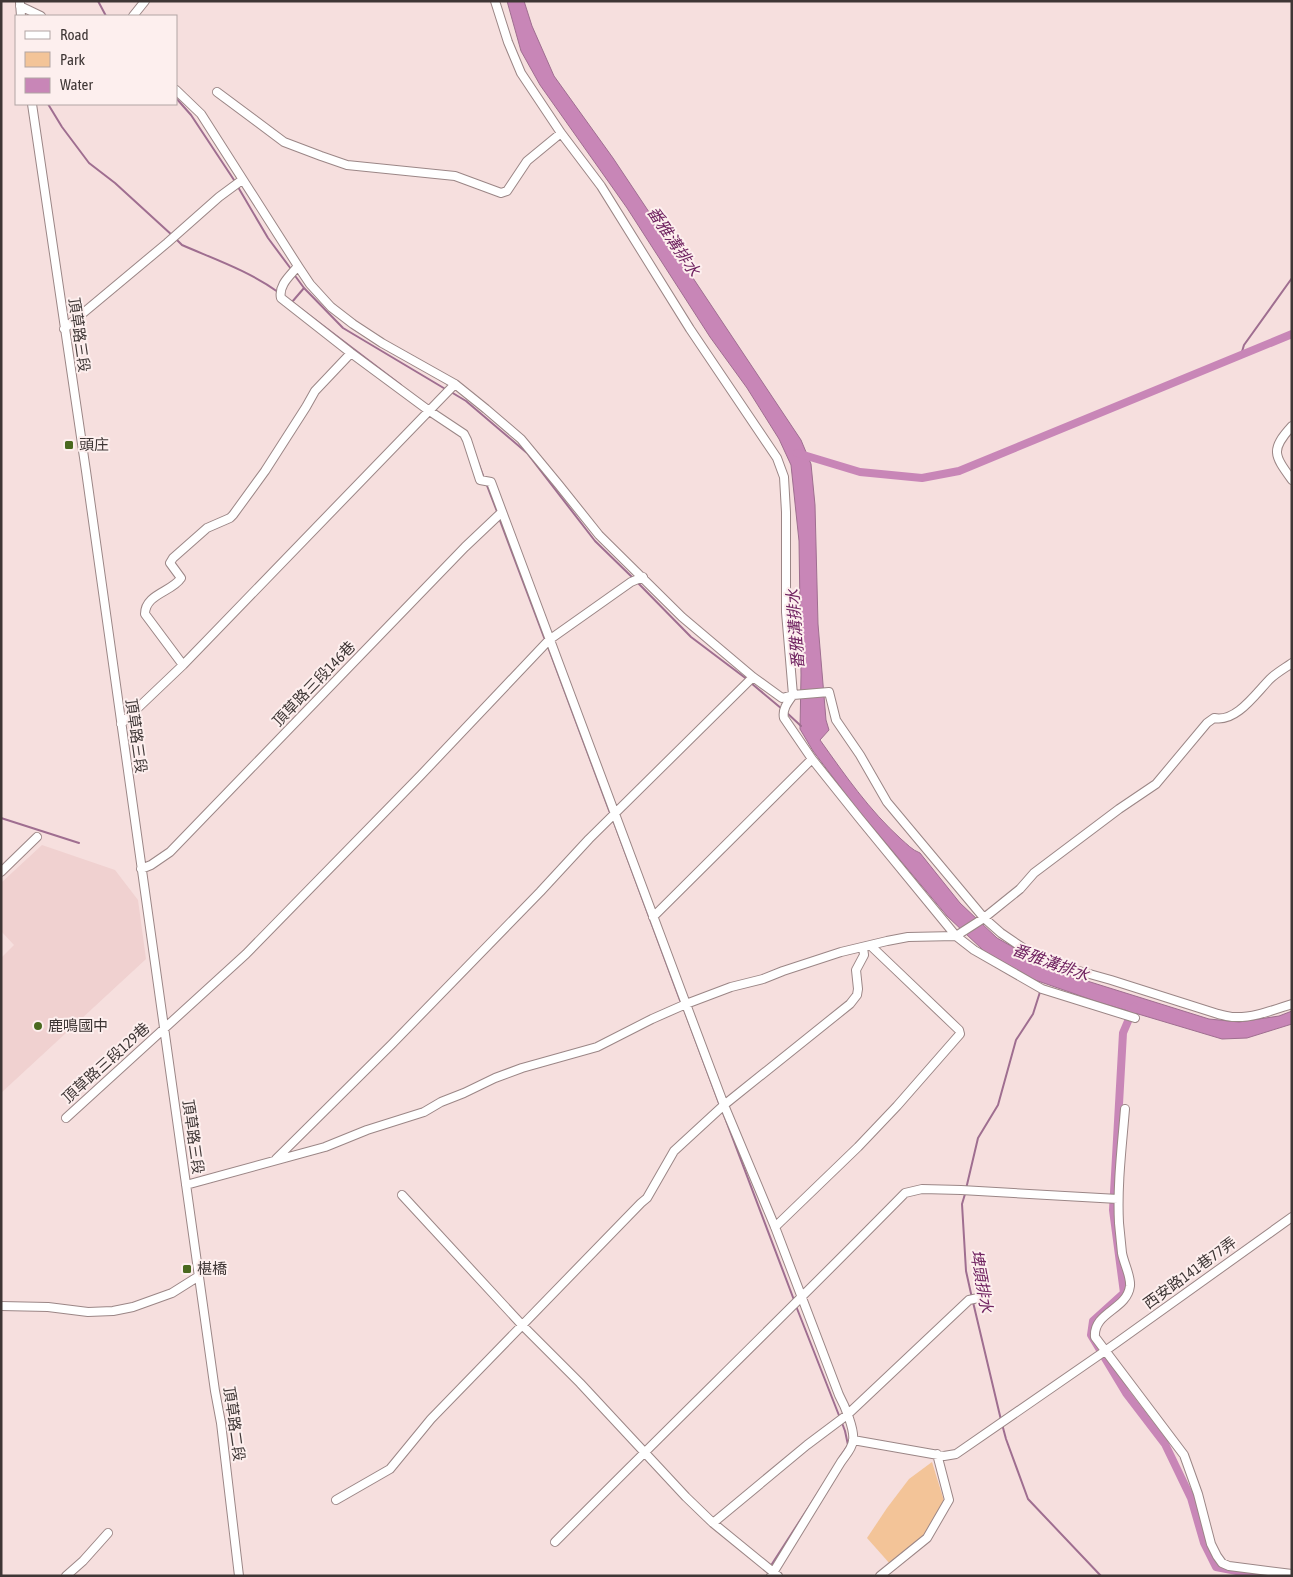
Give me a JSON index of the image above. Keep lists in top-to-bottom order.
{
  "streets": {
    "street": [
      "頂草路三段",
      "頂草路三段146巷",
      "頂草路三段129巷",
      "西安路141巷77弄",
      "頂草路二段"
    ]
  },
  "crossings": [
    ["頂草路三段", "頂草路三段146巷"],
    ["頂草路三段", "頂草路三段129巷"],
    ["頂草路三段", "頂草路二段"]
  ],
  "water": ["番雅溝排水", "埤頭排水"],
  "places": {
    "transit": ["頭庄", "椹橋"],
    "other": ["鹿鳴國中"]
  },
  "legend": ["Road", "Park", "Water"]
}
